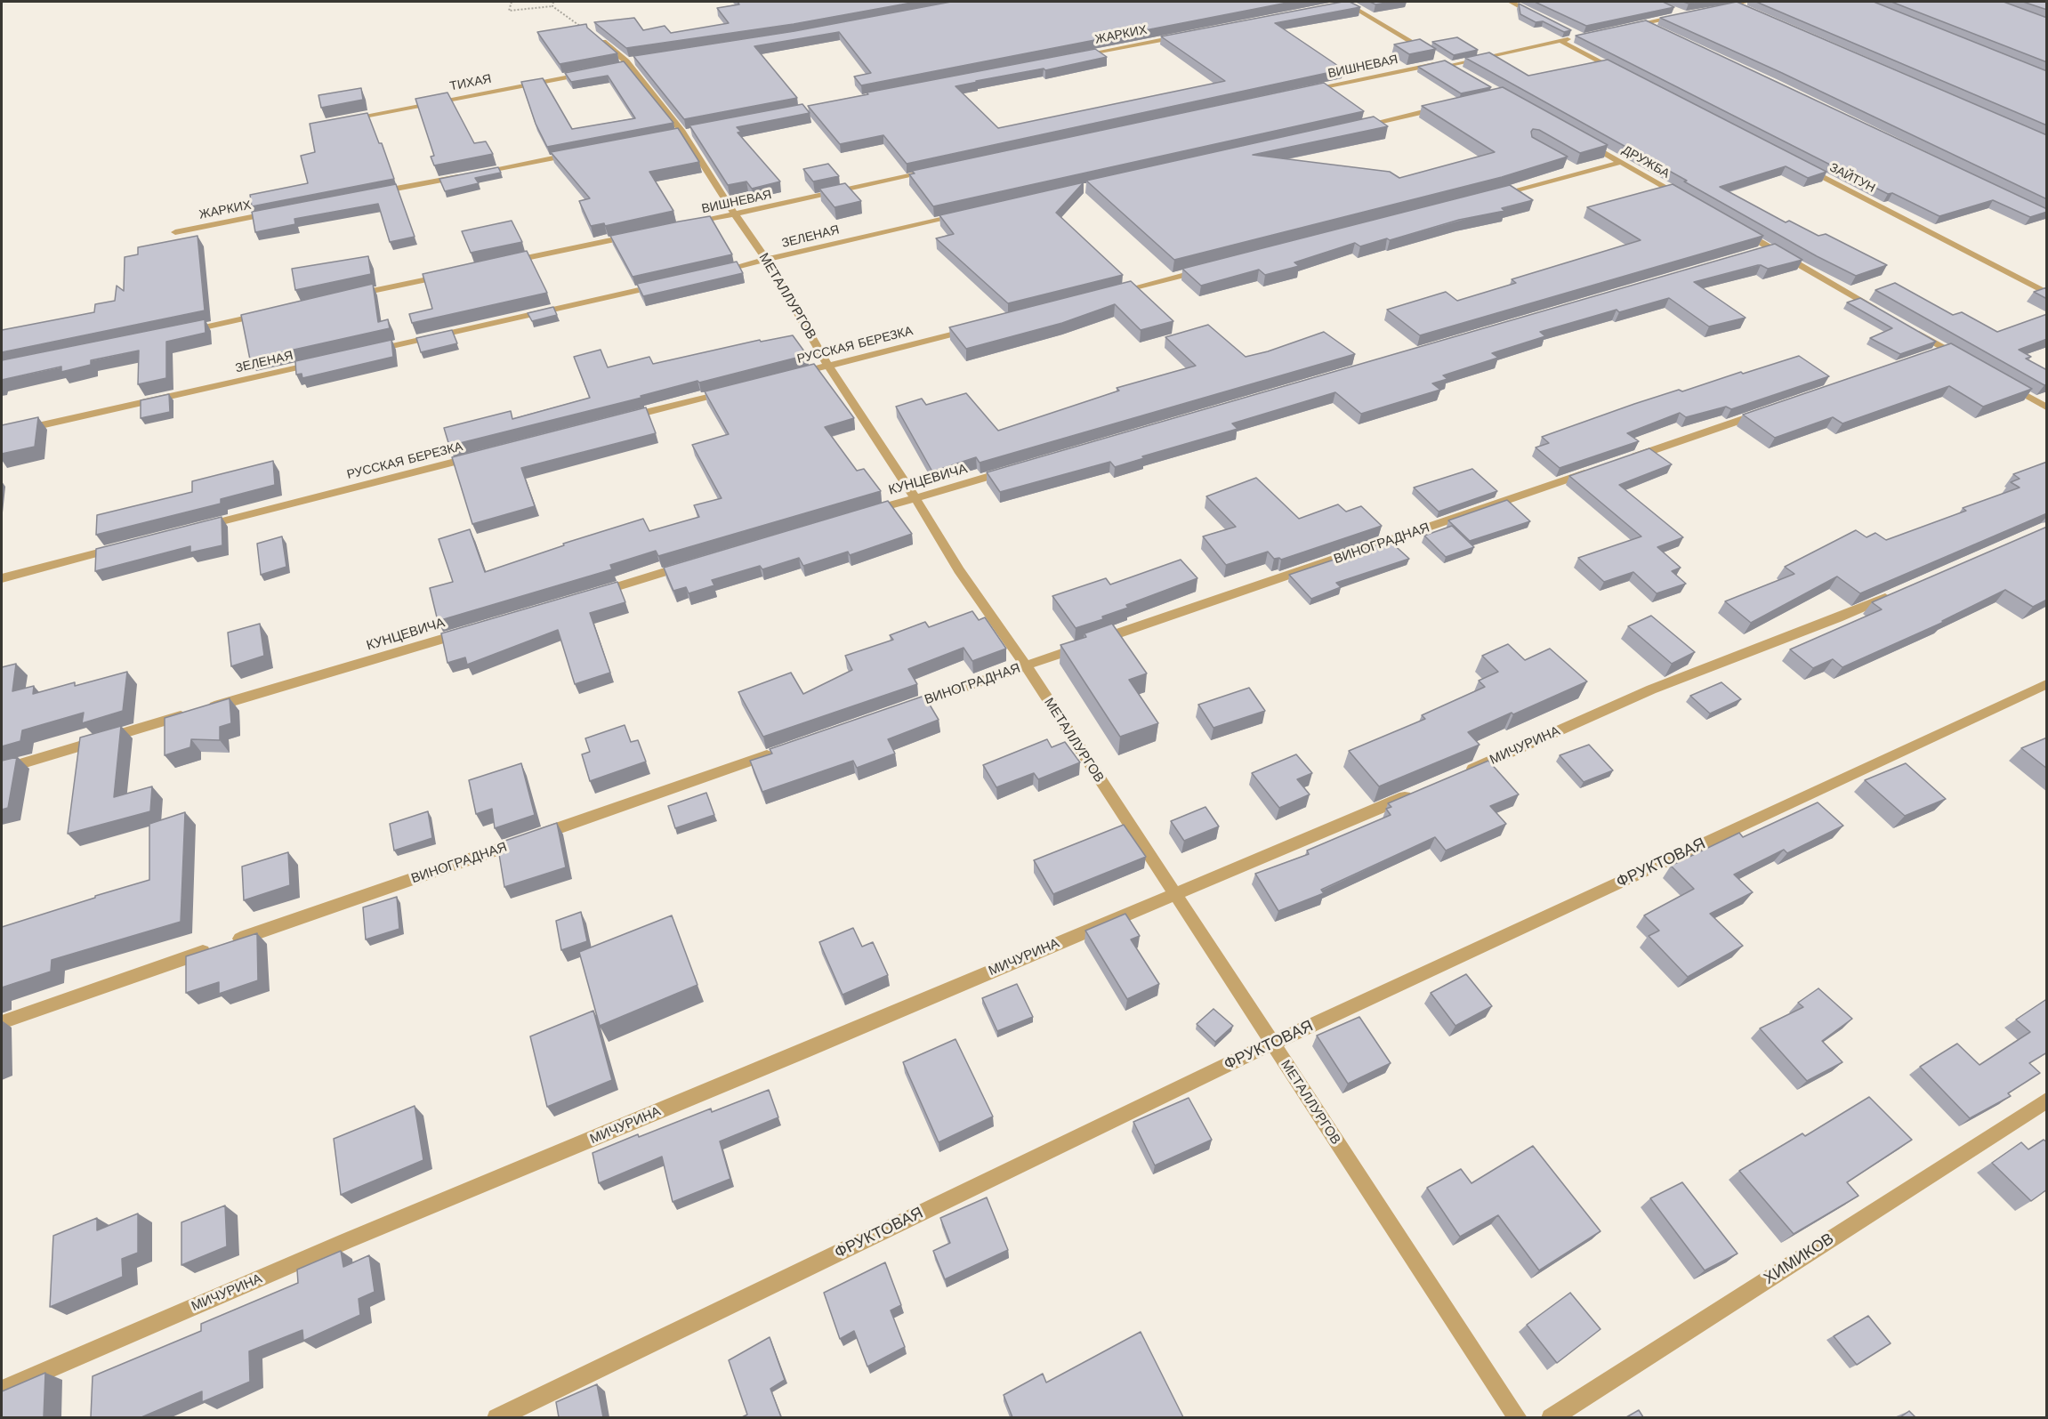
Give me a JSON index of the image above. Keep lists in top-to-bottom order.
{
  "streets": {
    "street": [
      "ЖАРКИХ",
      "ВИШНЕВАЯ",
      "ТИХАЯ",
      "ДРУЖБА",
      "ЗАЙТУН",
      "ЗЕЛЕНАЯ",
      "МЕТАЛЛУРГОВ",
      "РУССКАЯ БЕРЕЗКА",
      "КУНЦЕВИЧА",
      "ВИНОГРАДНАЯ",
      "МИЧУРИНА",
      "ФРУКТОВАЯ",
      "ХИМИКОВ"
    ]
  },
  "crossings": [
    ["ВИШНЕВАЯ", "МЕТАЛЛУРГОВ"],
    ["ЗЕЛЕНАЯ", "МЕТАЛЛУРГОВ"],
    ["МЕТАЛЛУРГОВ", "РУССКАЯ БЕРЕЗКА"],
    ["МЕТАЛЛУРГОВ", "КУНЦЕВИЧА"],
    ["МЕТАЛЛУРГОВ", "ВИНОГРАДНАЯ"],
    ["МЕТАЛЛУРГОВ", "МИЧУРИНА"],
    ["МЕТАЛЛУРГОВ", "ФРУКТОВАЯ"]
  ]
}
